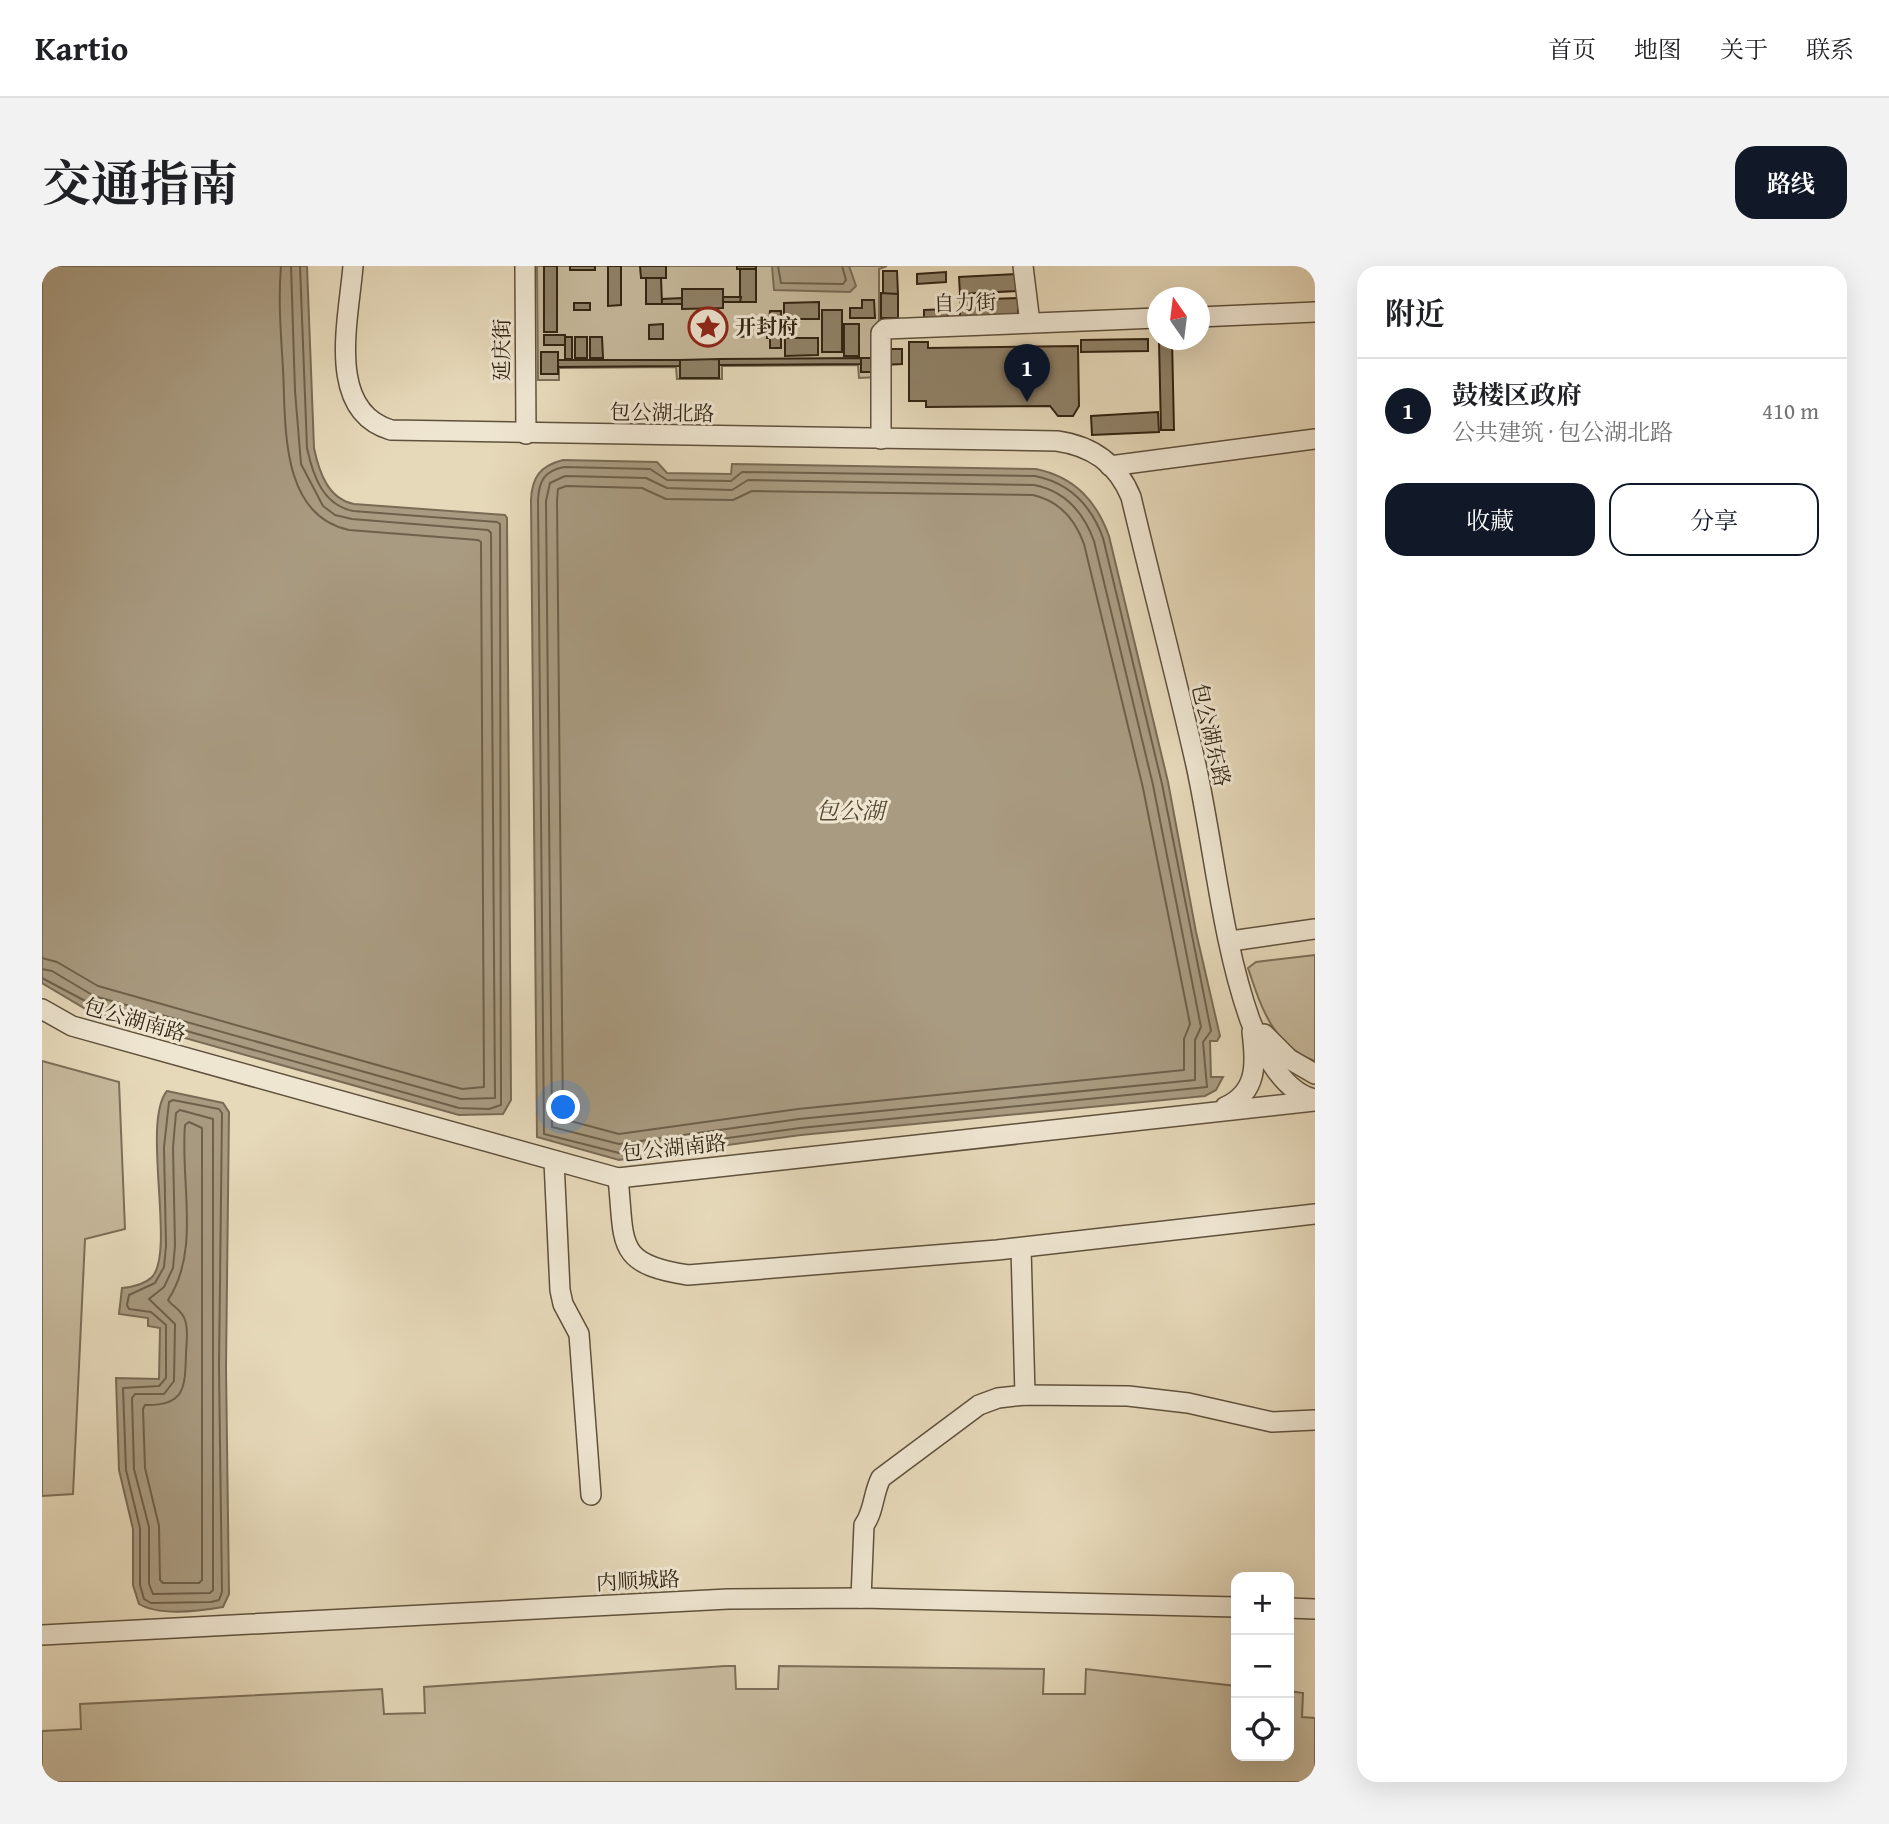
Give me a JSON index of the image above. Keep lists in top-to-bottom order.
{
  "streets": {
    "street": [
      "自力街",
      "延庆街",
      "包公湖北路",
      "包公湖东路",
      "包公湖南路",
      "内顺城路"
    ]
  },
  "crossings": [
    ["自力街", "包公湖北路"],
    ["延庆街", "包公湖北路"],
    ["包公湖北路", "包公湖东路"],
    ["包公湖东路", "包公湖南路"]
  ],
  "water": ["包公湖"],
  "places": {
    "place": ["开封府"]
  },
  "north": "top",
  "page": {
    "header": "Kartio",
    "nav": [
      "首页",
      "地图",
      "关于",
      "联系"
    ],
    "title": "交通指南",
    "buttons": [
      "路线",
      ["收藏", "分享"]
    ],
    "heading": "附近",
    "pins": "1",
    "list": [
      {
        "mark": "1",
        "name": "鼓楼区政府",
        "note": "公共建筑 · 包公湖北路",
        "value": "410 m"
      }
    ],
    "map_buttons": ["+", "−"]
  }
}
